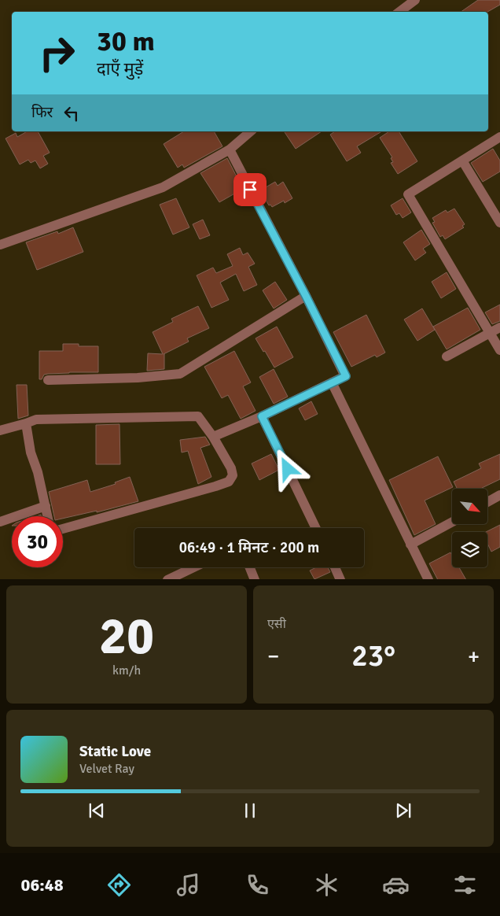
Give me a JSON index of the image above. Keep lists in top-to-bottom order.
{
  "north": "bottom right",
  "page": {
    "turn": ["30 m", "दाएँ मुड़ें"],
    "then": "फिर",
    "limit": "30",
    "trip": "06:49 · 1 मिनट · 200 m",
    "tile": [
      ["20", "km/h"],
      "एसी"
    ],
    "heat": ["−", "23°", "+"],
    "song": ["Static Love", "Velvet Ray"],
    "tabs": "06:48"
  }
}
